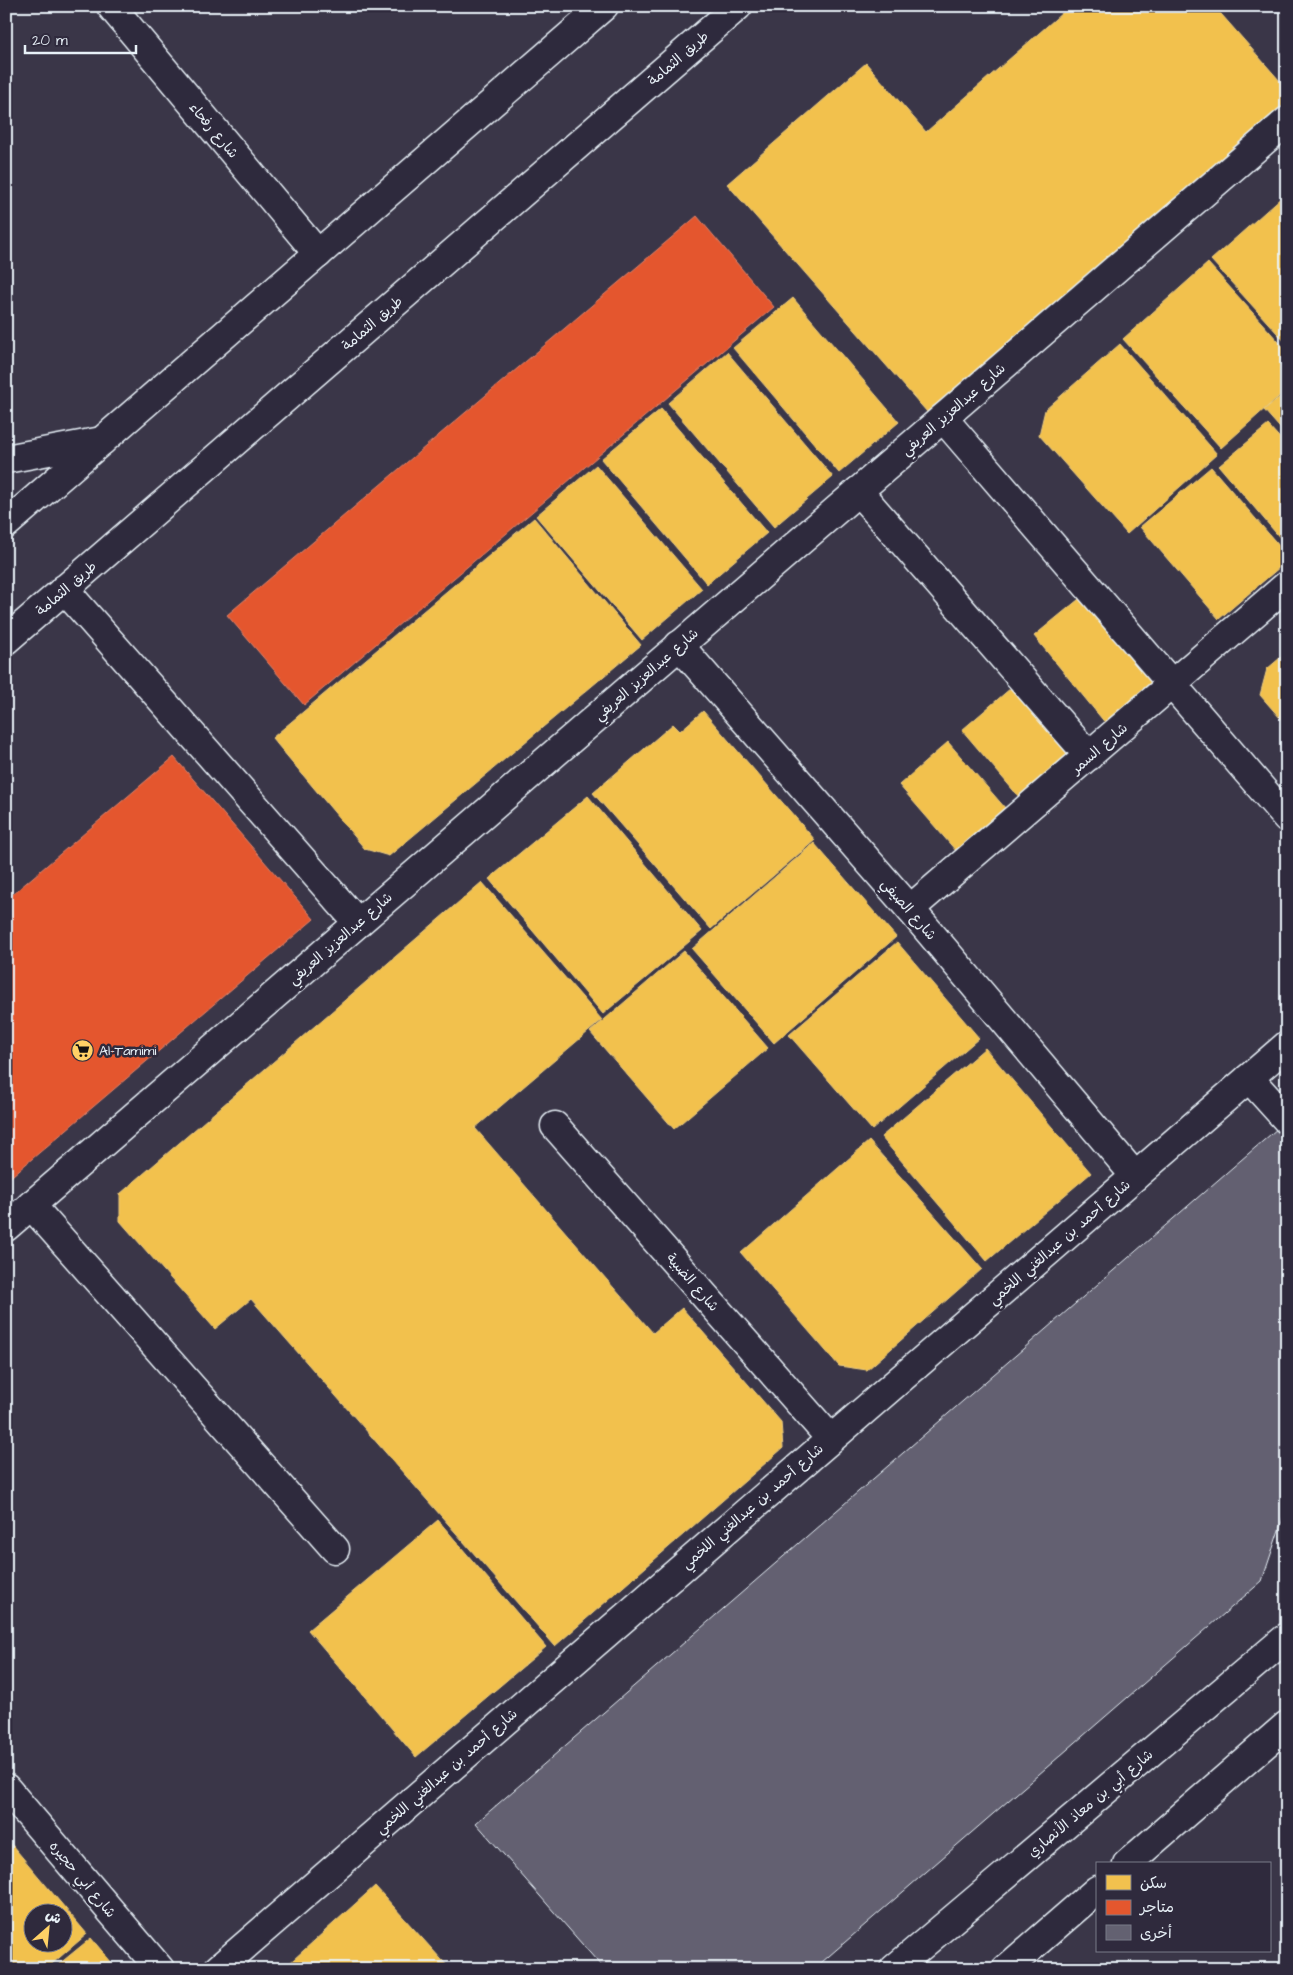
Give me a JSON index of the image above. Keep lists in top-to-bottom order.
{
  "streets": {
    "street": [
      "طريق الثمامة",
      "شارع رفحاء",
      "شارع عبدالعزيز العريفي",
      "شارع السمر",
      "شارع الصيفي",
      "شارع أحمد بن عبدالغني اللخمي",
      "شارع الضبية",
      "شارع أبي بن معاذ الأنصاري",
      "شارع أبي حجيره"
    ]
  },
  "crossings": [
    ["شارع عبدالعزيز العريفي", "شارع الصيفي"],
    ["شارع السمر", "شارع الصيفي"],
    ["شارع الصيفي", "شارع أحمد بن عبدالغني اللخمي"],
    ["شارع أحمد بن عبدالغني اللخمي", "شارع الضبية"]
  ],
  "places": {
    "supermarket": ["Al-Tamimi"]
  },
  "legend": ["سكن", "متاجر", "أخرى"],
  "scale_bar": "20 m",
  "north": "top right"
}
